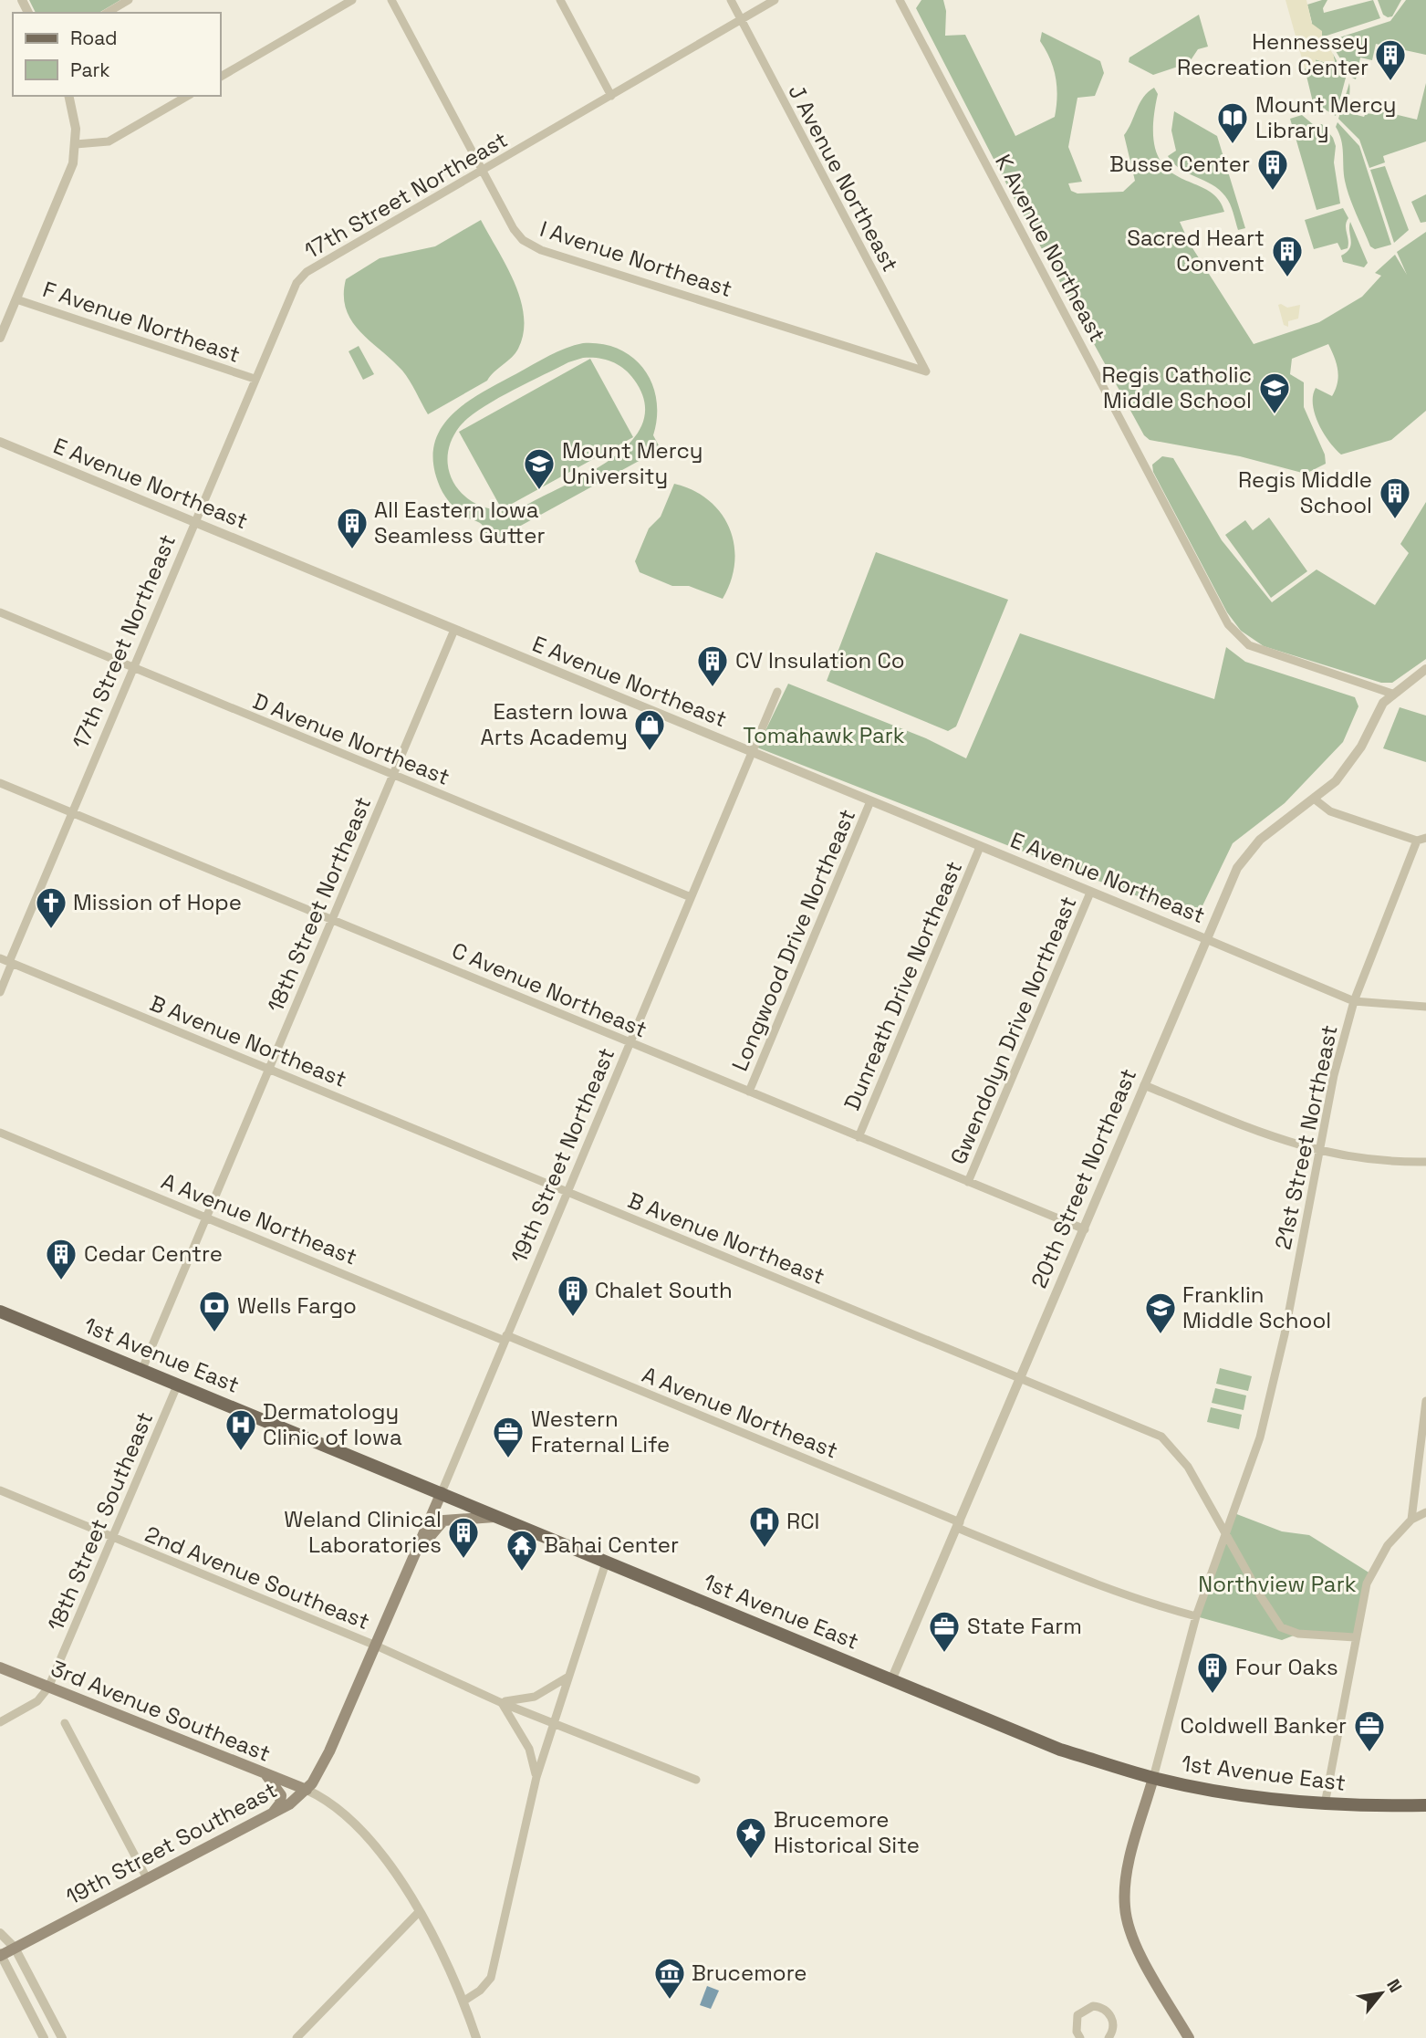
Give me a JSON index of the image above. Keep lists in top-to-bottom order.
{
  "streets": {
    "main road": ["1st Avenue East", "3rd Avenue Southeast", "19th Street Southeast"],
    "street": [
      "J Avenue Northeast",
      "17th Street Northeast",
      "K Avenue Northeast",
      "I Avenue Northeast",
      "F Avenue Northeast",
      "E Avenue Northeast",
      "D Avenue Northeast",
      "18th Street Northeast",
      "Longwood Drive Northeast",
      "Dunreath Drive Northeast",
      "C Avenue Northeast",
      "Gwendolyn Drive Northeast",
      "B Avenue Northeast",
      "21st Street Northeast",
      "19th Street Northeast",
      "20th Street Northeast",
      "A Avenue Northeast",
      "18th Street Southeast",
      "2nd Avenue Southeast"
    ]
  },
  "crossings": [
    ["J Avenue Northeast", "17th Street Northeast"],
    ["J Avenue Northeast", "I Avenue Northeast"],
    ["17th Street Northeast", "I Avenue Northeast"],
    ["17th Street Northeast", "F Avenue Northeast"],
    ["17th Street Northeast", "E Avenue Northeast"],
    ["17th Street Northeast", "D Avenue Northeast"],
    ["17th Street Northeast", "C Avenue Northeast"],
    ["17th Street Northeast", "B Avenue Northeast"],
    ["K Avenue Northeast", "20th Street Northeast"],
    ["E Avenue Northeast", "18th Street Northeast"],
    ["E Avenue Northeast", "Longwood Drive Northeast"],
    ["E Avenue Northeast", "Dunreath Drive Northeast"],
    ["E Avenue Northeast", "Gwendolyn Drive Northeast"],
    ["E Avenue Northeast", "21st Street Northeast"],
    ["E Avenue Northeast", "19th Street Northeast"],
    ["E Avenue Northeast", "20th Street Northeast"],
    ["D Avenue Northeast", "18th Street Northeast"],
    ["D Avenue Northeast", "19th Street Northeast"],
    ["18th Street Northeast", "C Avenue Northeast"],
    ["18th Street Northeast", "B Avenue Northeast"],
    ["18th Street Northeast", "A Avenue Northeast"],
    ["18th Street Northeast", "1st Avenue East"],
    ["Longwood Drive Northeast", "C Avenue Northeast"],
    ["Dunreath Drive Northeast", "C Avenue Northeast"],
    ["C Avenue Northeast", "Gwendolyn Drive Northeast"],
    ["C Avenue Northeast", "19th Street Northeast"],
    ["C Avenue Northeast", "20th Street Northeast"],
    ["B Avenue Northeast", "21st Street Northeast"],
    ["B Avenue Northeast", "19th Street Northeast"],
    ["B Avenue Northeast", "20th Street Northeast"],
    ["21st Street Northeast", "A Avenue Northeast"],
    ["21st Street Northeast", "1st Avenue East"],
    ["19th Street Northeast", "A Avenue Northeast"],
    ["19th Street Northeast", "1st Avenue East"],
    ["19th Street Northeast", "19th Street Southeast"],
    ["20th Street Northeast", "A Avenue Northeast"],
    ["20th Street Northeast", "1st Avenue East"],
    ["1st Avenue East", "18th Street Southeast"],
    ["1st Avenue East", "2nd Avenue Southeast"],
    ["1st Avenue East", "19th Street Southeast"],
    ["18th Street Southeast", "2nd Avenue Southeast"],
    ["18th Street Southeast", "3rd Avenue Southeast"],
    ["2nd Avenue Southeast", "19th Street Southeast"],
    ["3rd Avenue Southeast", "19th Street Southeast"]
  ],
  "parks": ["Tomahawk Park", "Northview Park"],
  "places": {
    "building": [
      "Hennessey Recreation Center",
      "Busse Center",
      "Sacred Heart Convent",
      "Regis Middle School",
      "All Eastern Iowa Seamless Gutter",
      "CV Insulation Co",
      "Cedar Centre",
      "Chalet South",
      "Weland Clinical Laboratories",
      "Four Oaks"
    ],
    "library": ["Mount Mercy Library"],
    "school or university": ["Regis Catholic Middle School", "Mount Mercy University", "Franklin Middle School"],
    "shop": ["Eastern Iowa Arts Academy"],
    "church": ["Mission of Hope"],
    "bank": ["Wells Fargo"],
    "hospital": ["Dermatology Clinic of Iowa", "RCI"],
    "office": ["Western Fraternal Life", "State Farm", "Coldwell Banker"],
    "temple": ["Bahai Center"],
    "place": ["Brucemore Historical Site"],
    "museum": ["Brucemore"]
  },
  "legend": ["Road", "Park"],
  "north": "top right"
}
